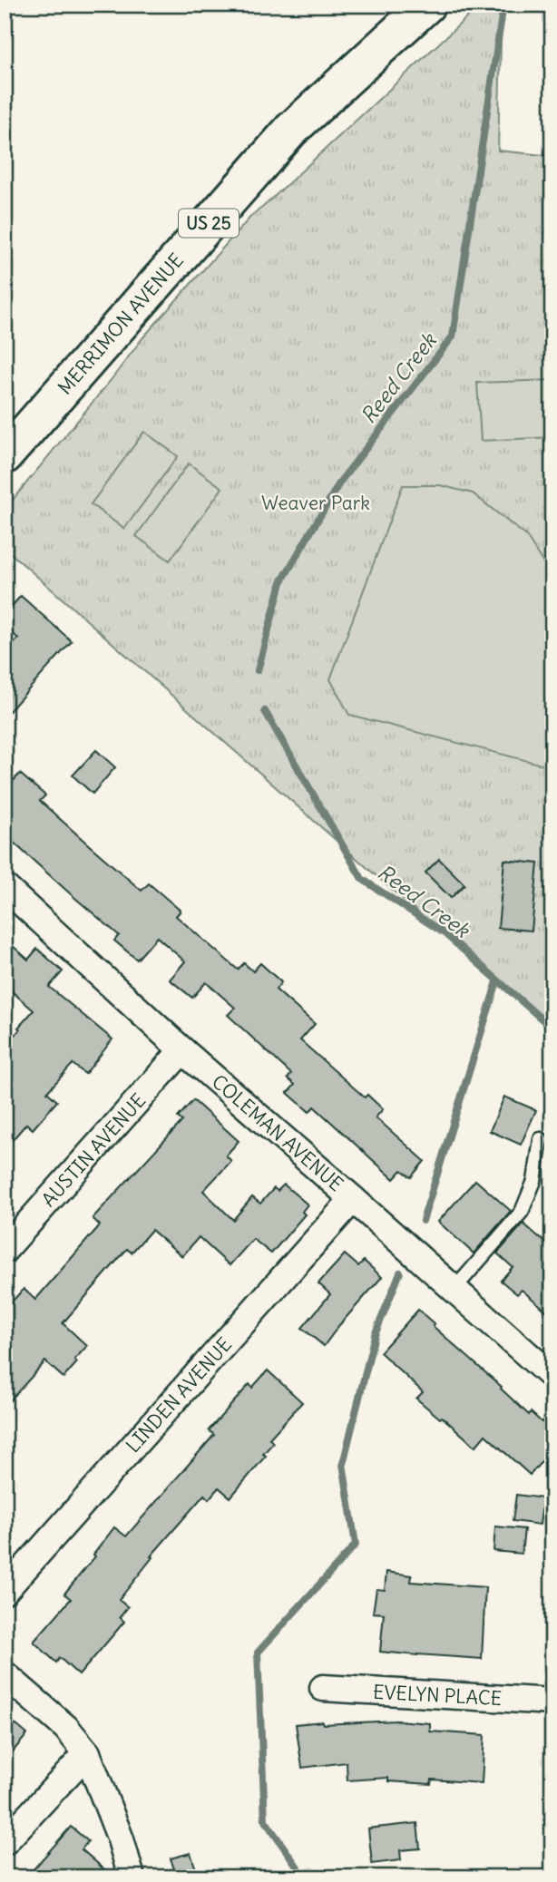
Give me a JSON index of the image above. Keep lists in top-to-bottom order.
{
  "streets": {
    "main road": ["US 25", "MERRIMON AVENUE"],
    "street": [
      "COLEMAN AVENUE",
      "AUSTIN AVENUE",
      "LINDEN AVENUE",
      "EVELYN PLACE"
    ]
  },
  "crossings": [
    ["COLEMAN AVENUE", "AUSTIN AVENUE"],
    ["COLEMAN AVENUE", "LINDEN AVENUE"]
  ],
  "water": ["Reed Creek"],
  "parks": ["Weaver Park"]
}
